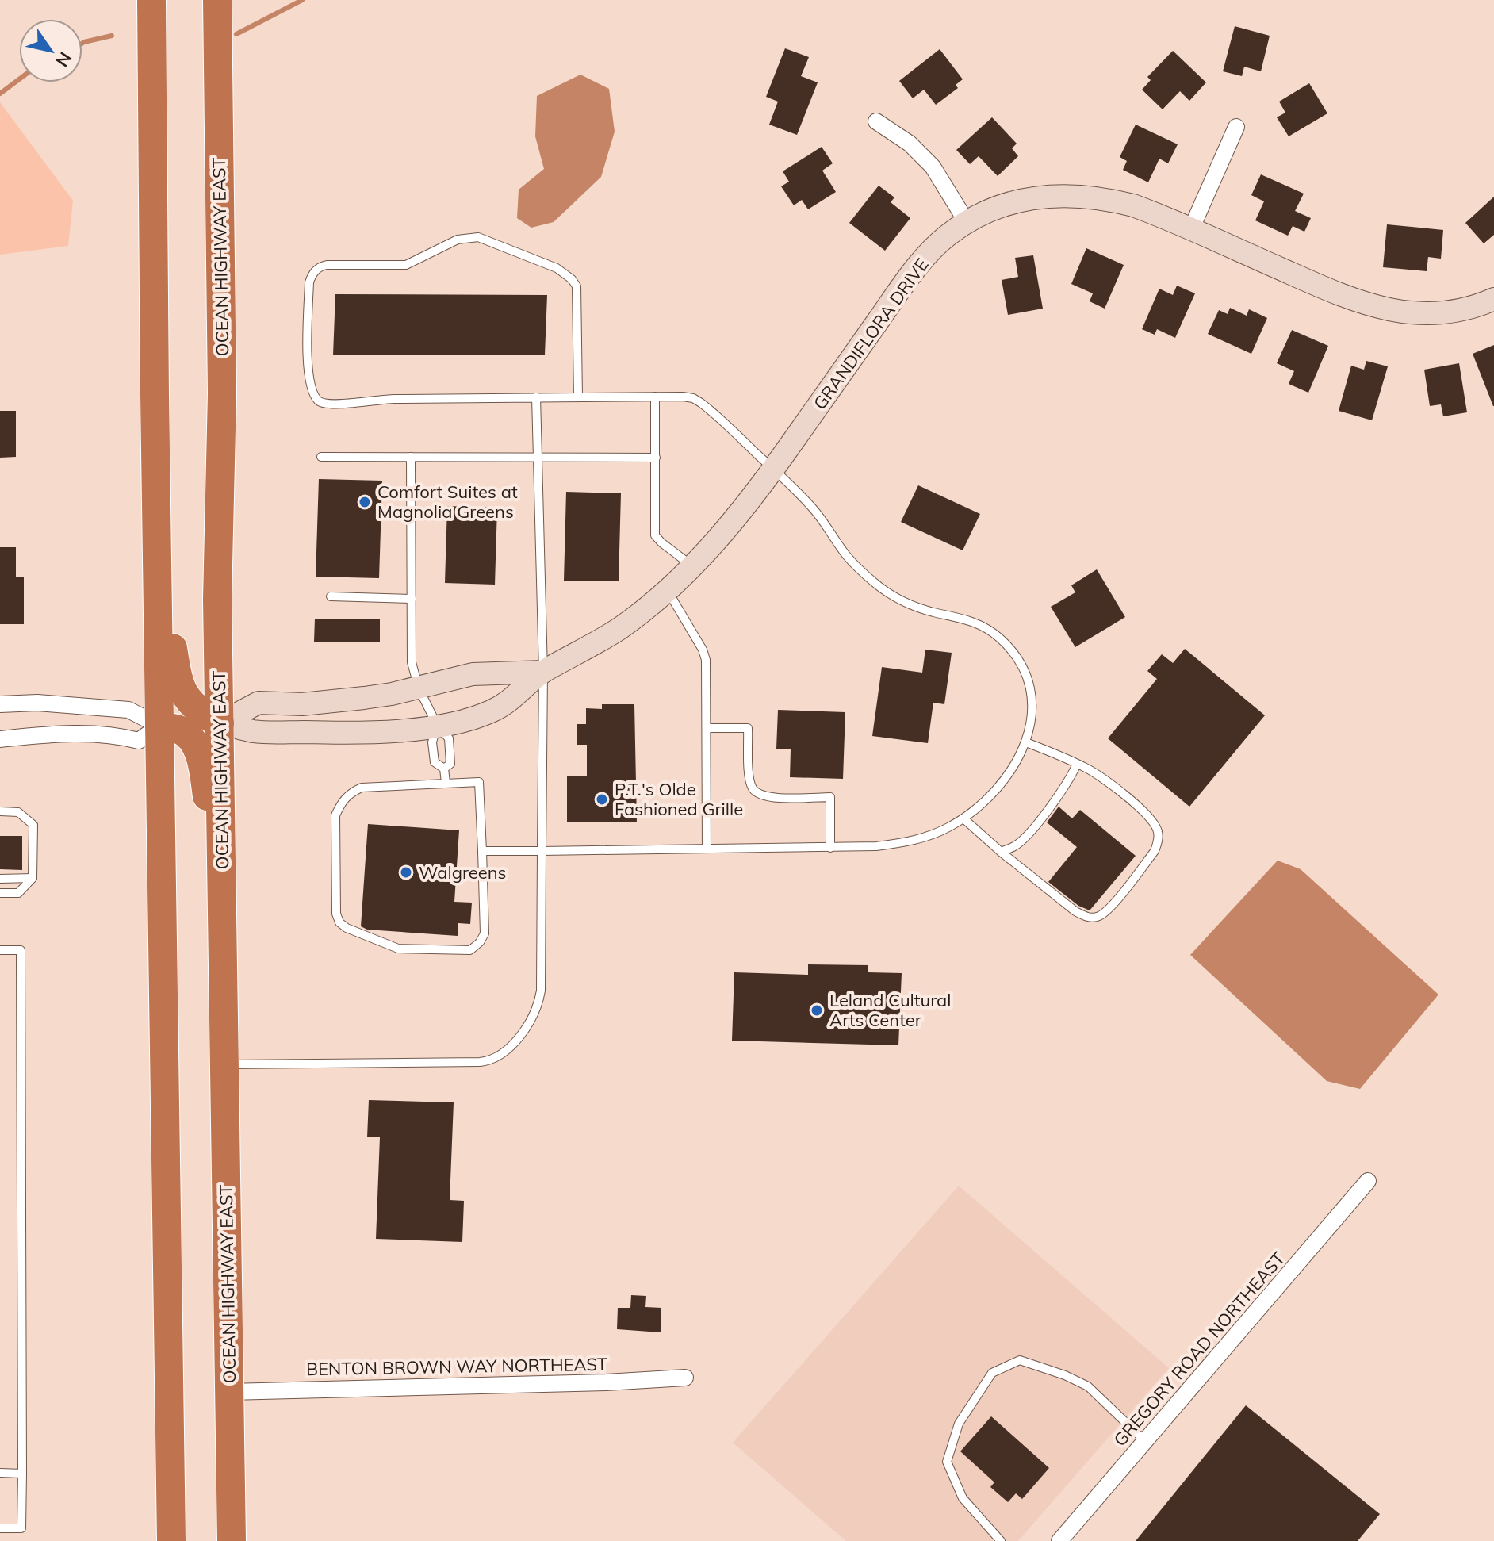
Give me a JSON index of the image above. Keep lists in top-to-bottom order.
{
  "streets": {
    "highway": ["OCEAN HIGHWAY EAST"],
    "street": ["GRANDIFLORA DRIVE", "GREGORY ROAD NORTHEAST", "BENTON BROWN WAY NORTHEAST"]
  },
  "crossings": [
    ["OCEAN HIGHWAY EAST", "GRANDIFLORA DRIVE"],
    ["OCEAN HIGHWAY EAST", "BENTON BROWN WAY NORTHEAST"]
  ],
  "places": [
    "Comfort Suites at Magnolia Greens",
    "P.T.'s Olde Fashioned Grille",
    "Walgreens",
    "Leland Cultural Arts Center"
  ],
  "north": "bottom right"
}
